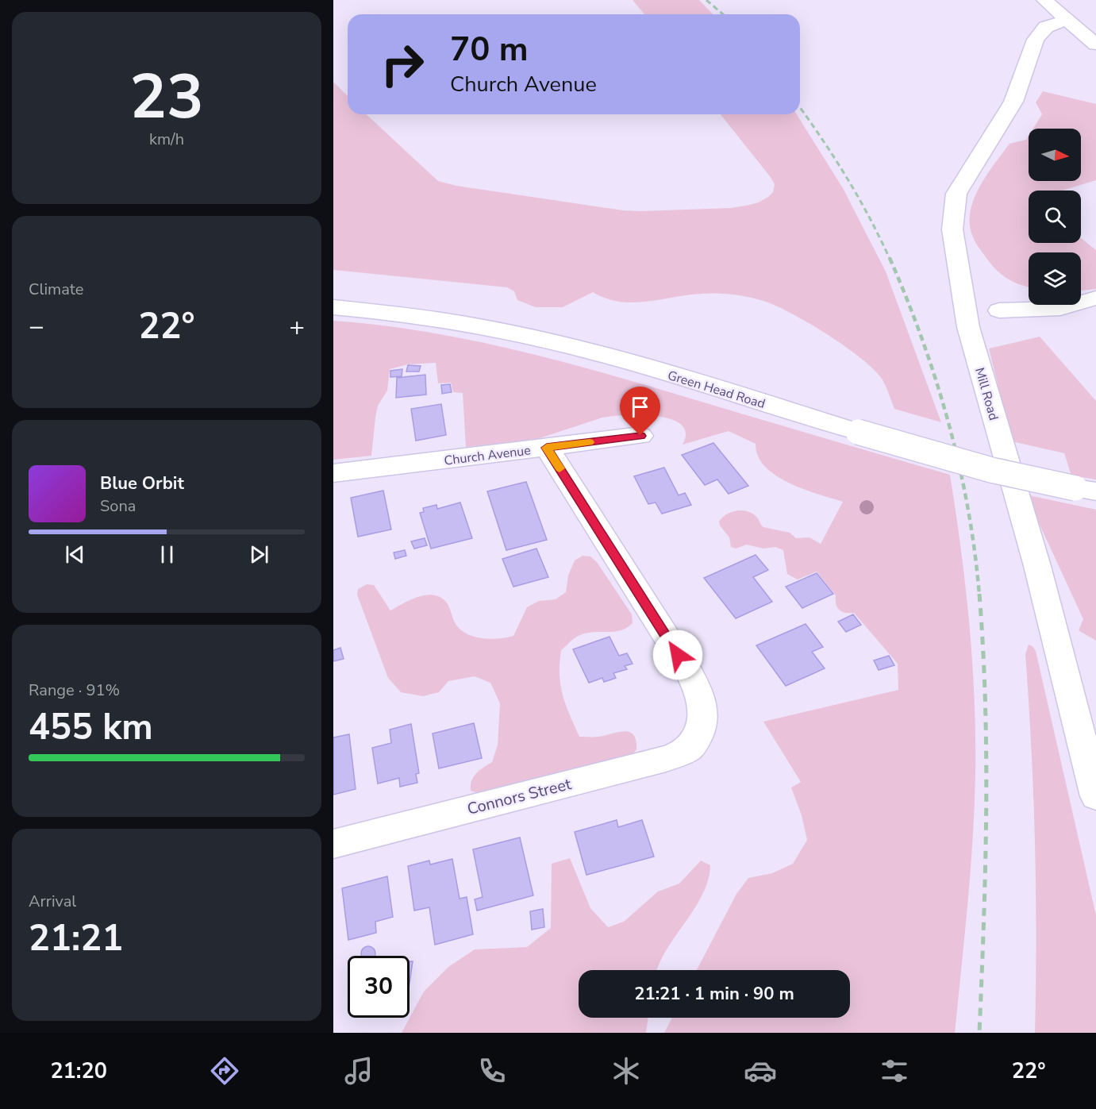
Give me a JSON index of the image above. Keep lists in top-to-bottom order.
{
  "streets": {
    "street": [
      "Green Head Road",
      "Mill Road",
      "Church Avenue",
      "Connors Street"
    ]
  },
  "crossings": [
    ["Church Avenue", "Connors Street"]
  ],
  "north": "right",
  "page": {
    "tile": [
      ["23", "km/h"],
      "Climate",
      ["Range · 91%", "455 km"],
      ["Arrival", "21:21"]
    ],
    "turn": ["70 m", "Church Avenue"],
    "heat": ["−", "22°", "+"],
    "song": ["Blue Orbit", "Sona"],
    "limit": "30",
    "trip": "21:21 · 1 min · 90 m",
    "tabs": ["21:20", "22°"]
  }
}
